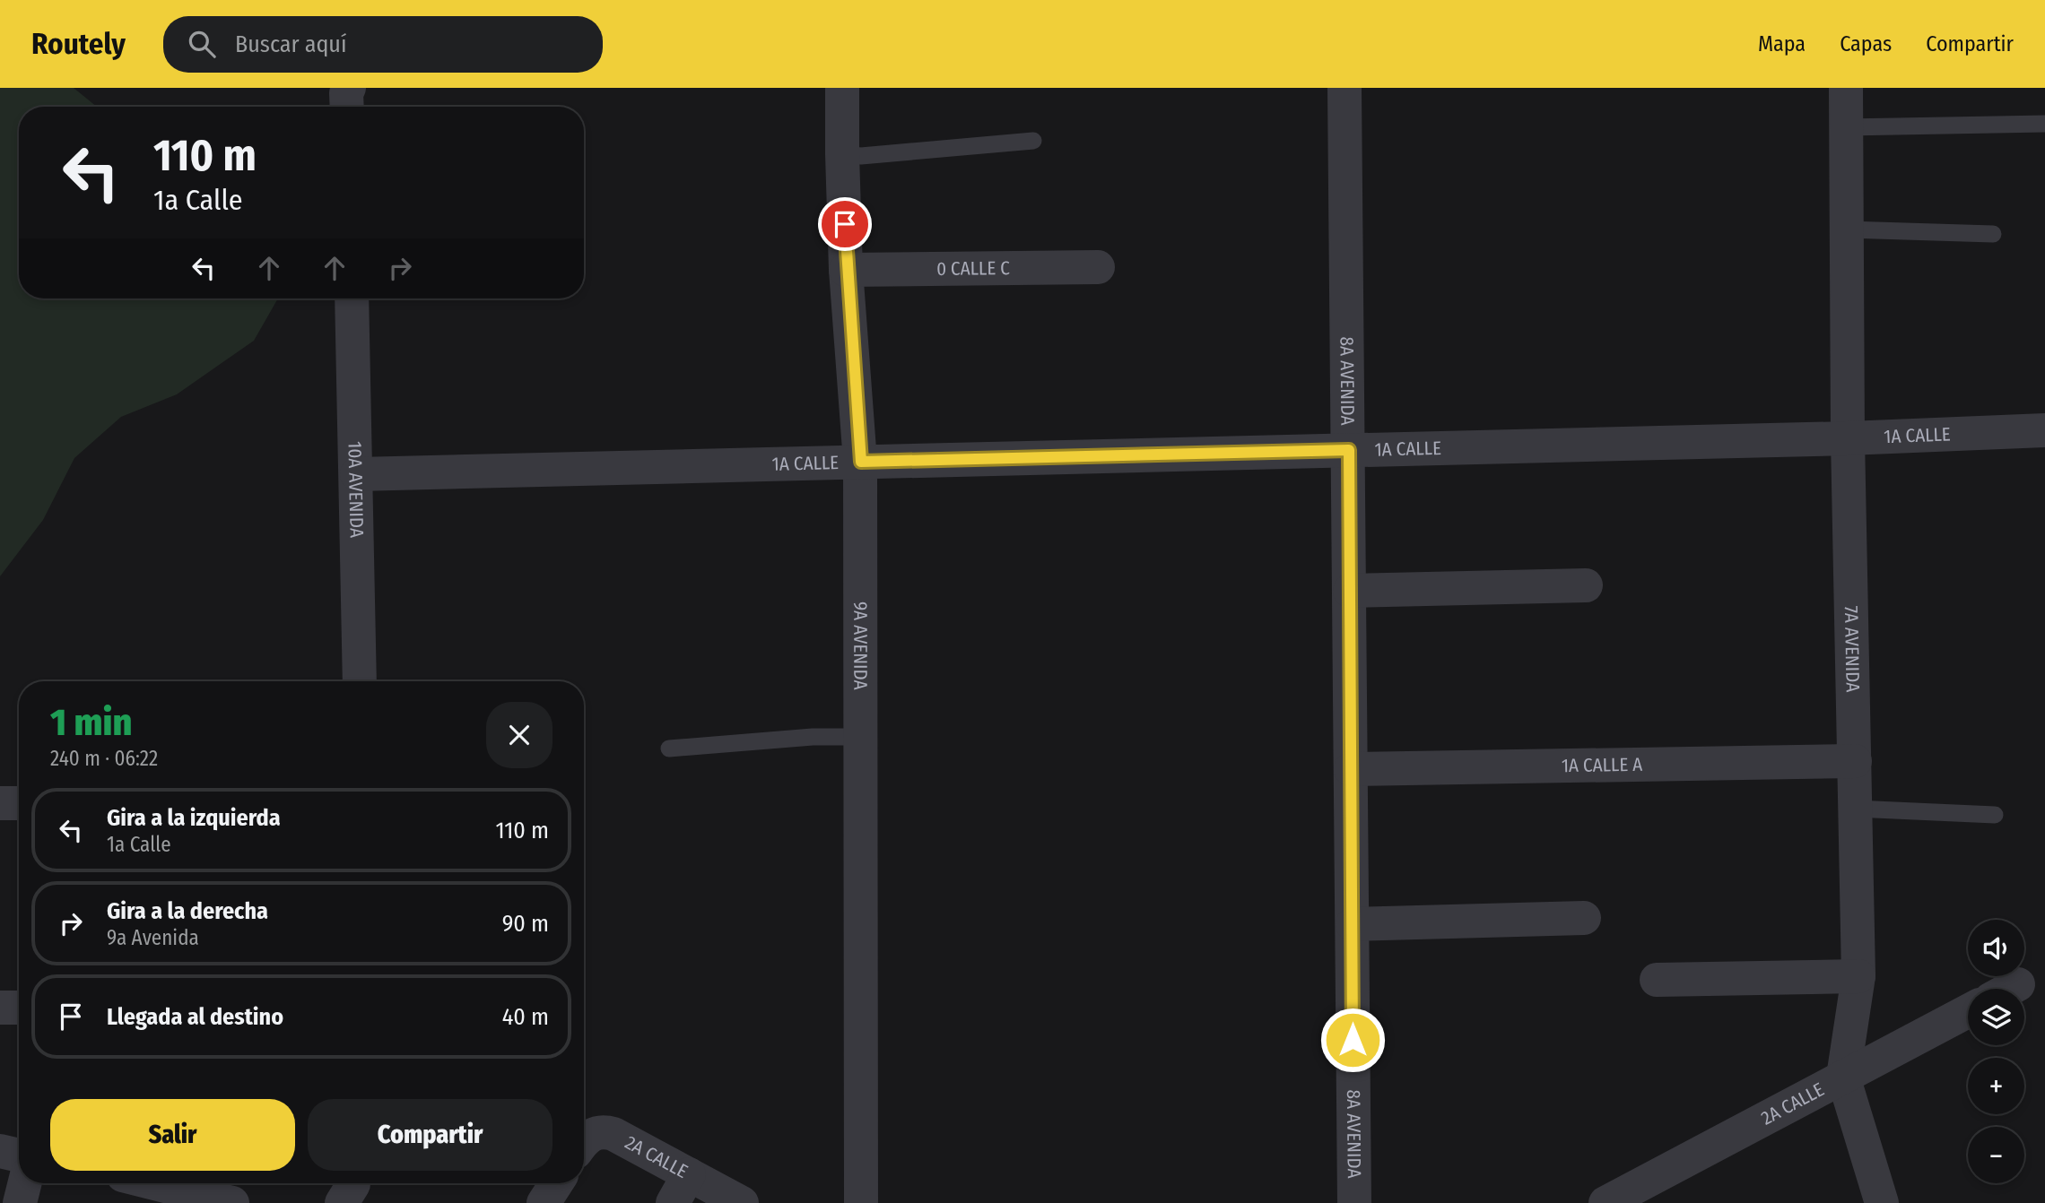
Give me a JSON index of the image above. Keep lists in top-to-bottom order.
{
  "streets": {
    "street": [
      "0 CALLE C",
      "8A AVENIDA",
      "1A CALLE",
      "10A AVENIDA",
      "9A AVENIDA",
      "7A AVENIDA",
      "1A CALLE A",
      "2A CALLE"
    ]
  },
  "crossings": [
    ["0 CALLE C", "9A AVENIDA"],
    ["8A AVENIDA", "1A CALLE"],
    ["8A AVENIDA", "1A CALLE A"],
    ["1A CALLE", "10A AVENIDA"],
    ["1A CALLE", "9A AVENIDA"],
    ["1A CALLE", "7A AVENIDA"],
    ["7A AVENIDA", "1A CALLE A"],
    ["7A AVENIDA", "2A CALLE"]
  ],
  "page": {
    "header": "Routely",
    "search": "Buscar aquí",
    "nav": ["Mapa", "Capas", "Compartir"],
    "turn": ["110 m", "1a Calle"],
    "heading": ["1 min", "240 m · 06:22"],
    "list": [
      {
        "name": "Gira a la izquierda",
        "note": "1a Calle",
        "value": "110 m"
      },
      {
        "name": "Gira a la derecha",
        "note": "9a Avenida",
        "value": "90 m"
      },
      {
        "name": "Llegada al destino",
        "value": "40 m"
      }
    ],
    "map_buttons": ["+", "−"],
    "buttons": ["Salir", "Compartir"]
  }
}
